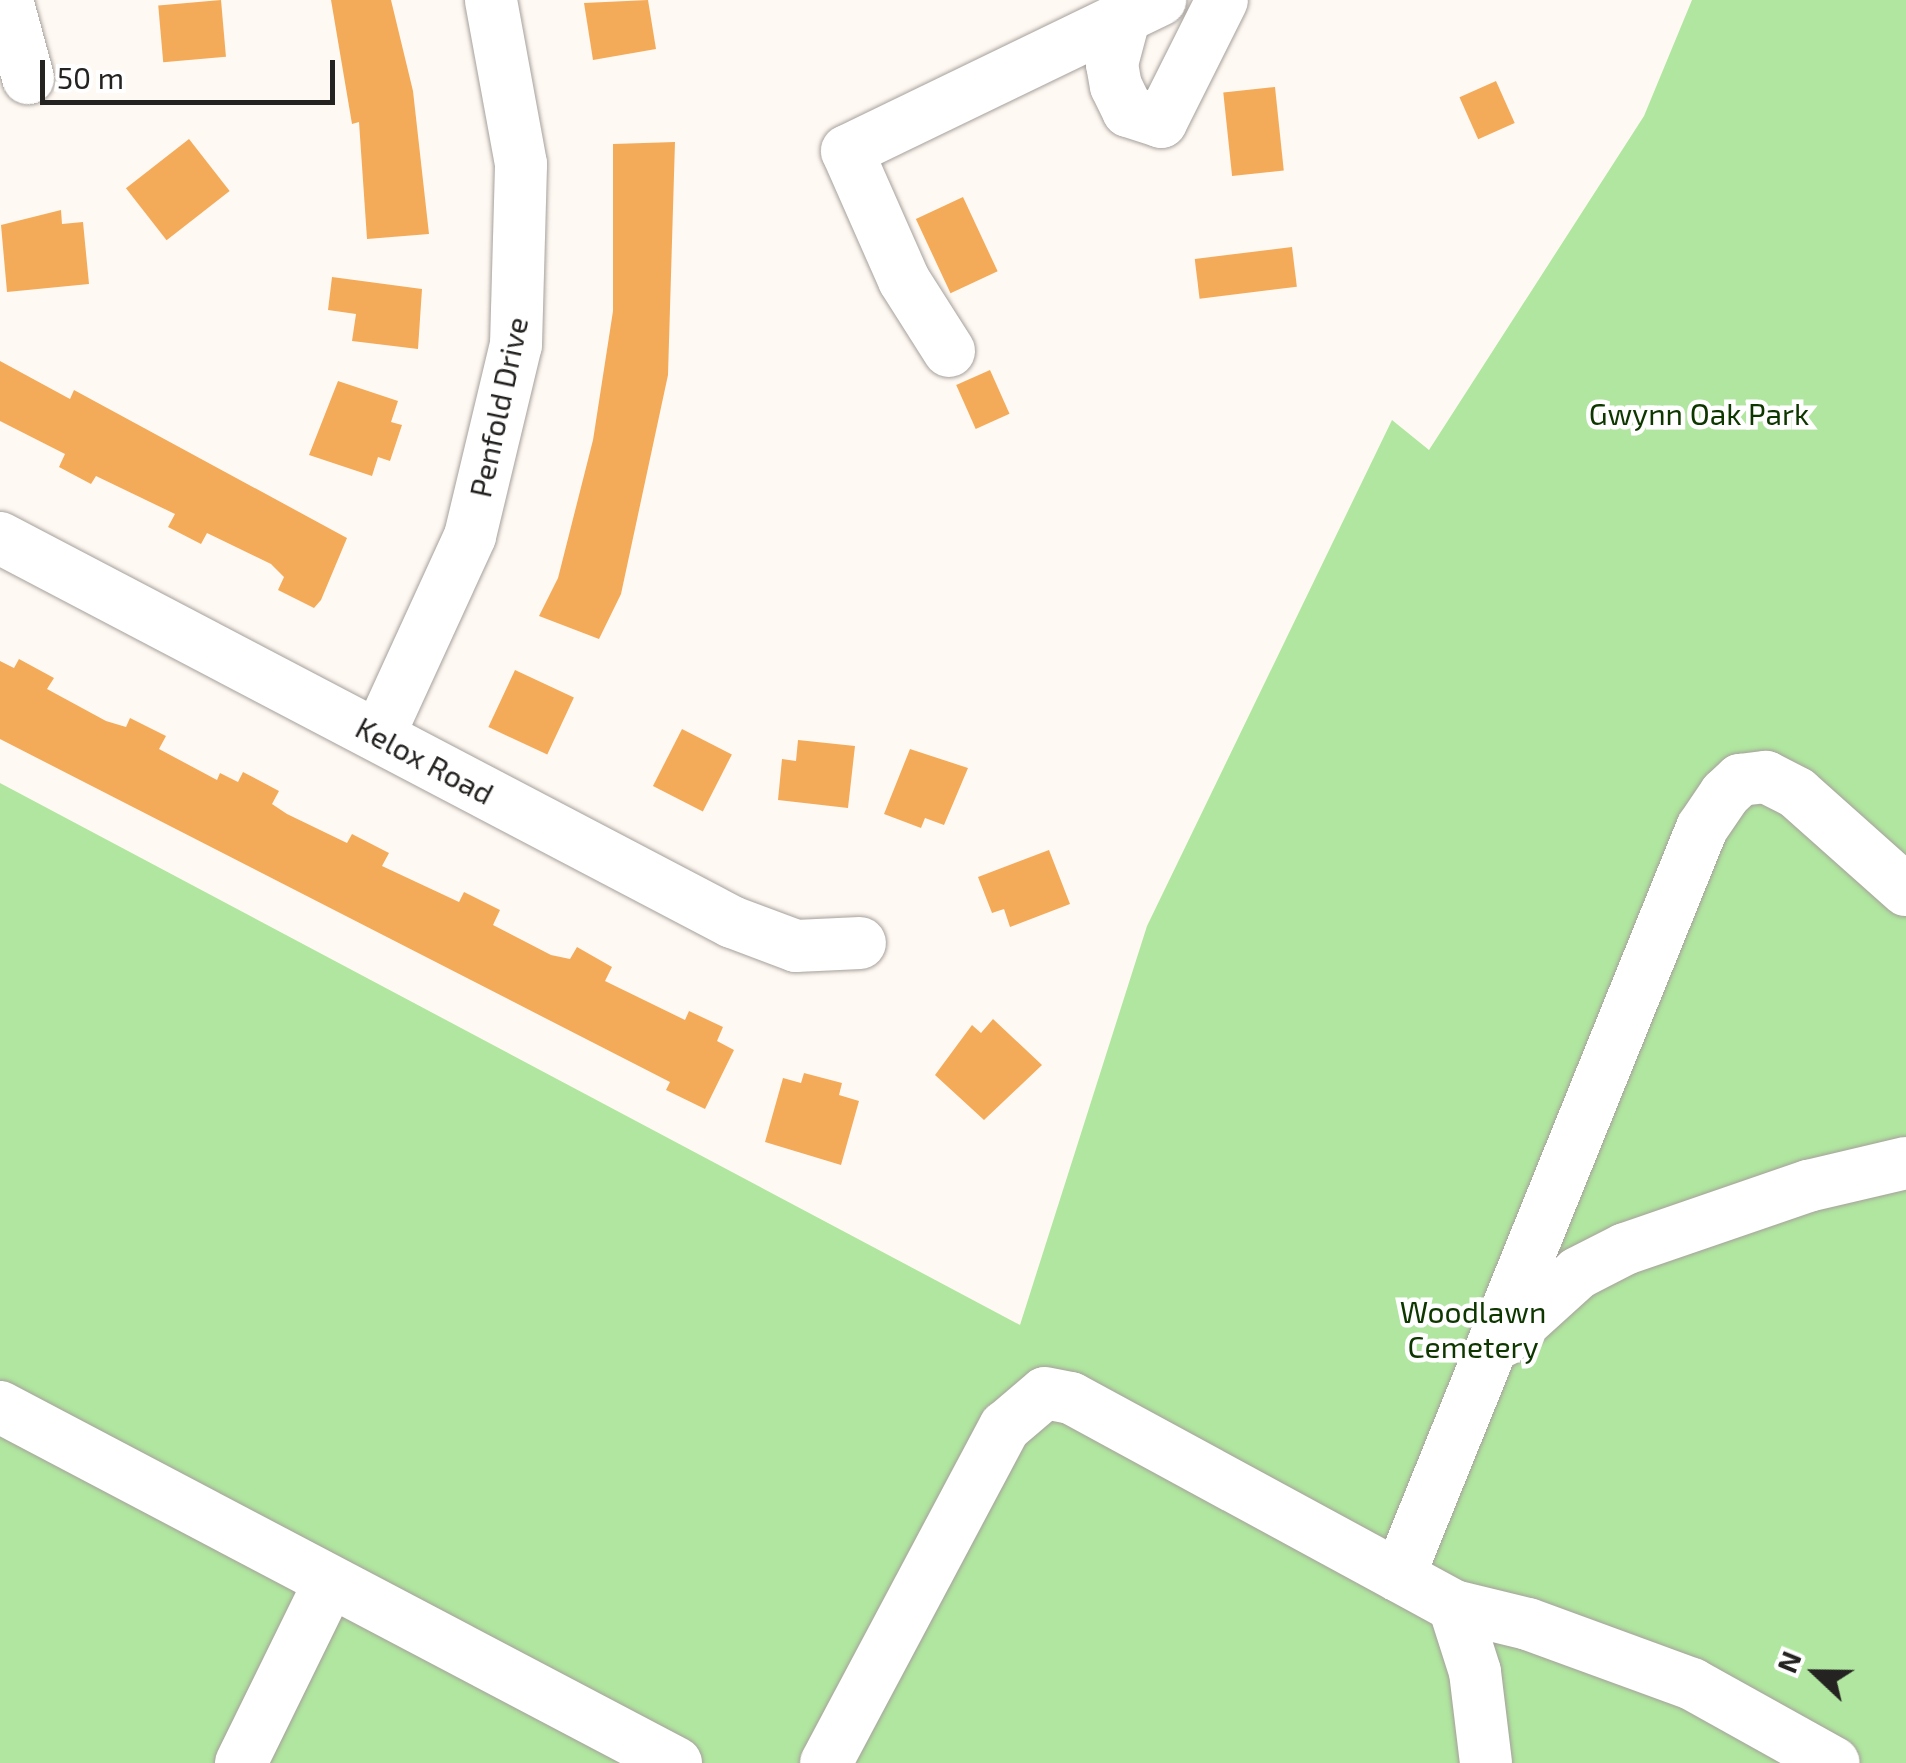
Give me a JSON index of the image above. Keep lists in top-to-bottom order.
{
  "streets": {
    "street": ["Penfold Drive", "Kelox Road"]
  },
  "crossings": [
    ["Penfold Drive", "Kelox Road"]
  ],
  "parks": ["Gwynn Oak Park", "Woodlawn Cemetery"],
  "scale_bar": "50 m",
  "north": "left"
}
